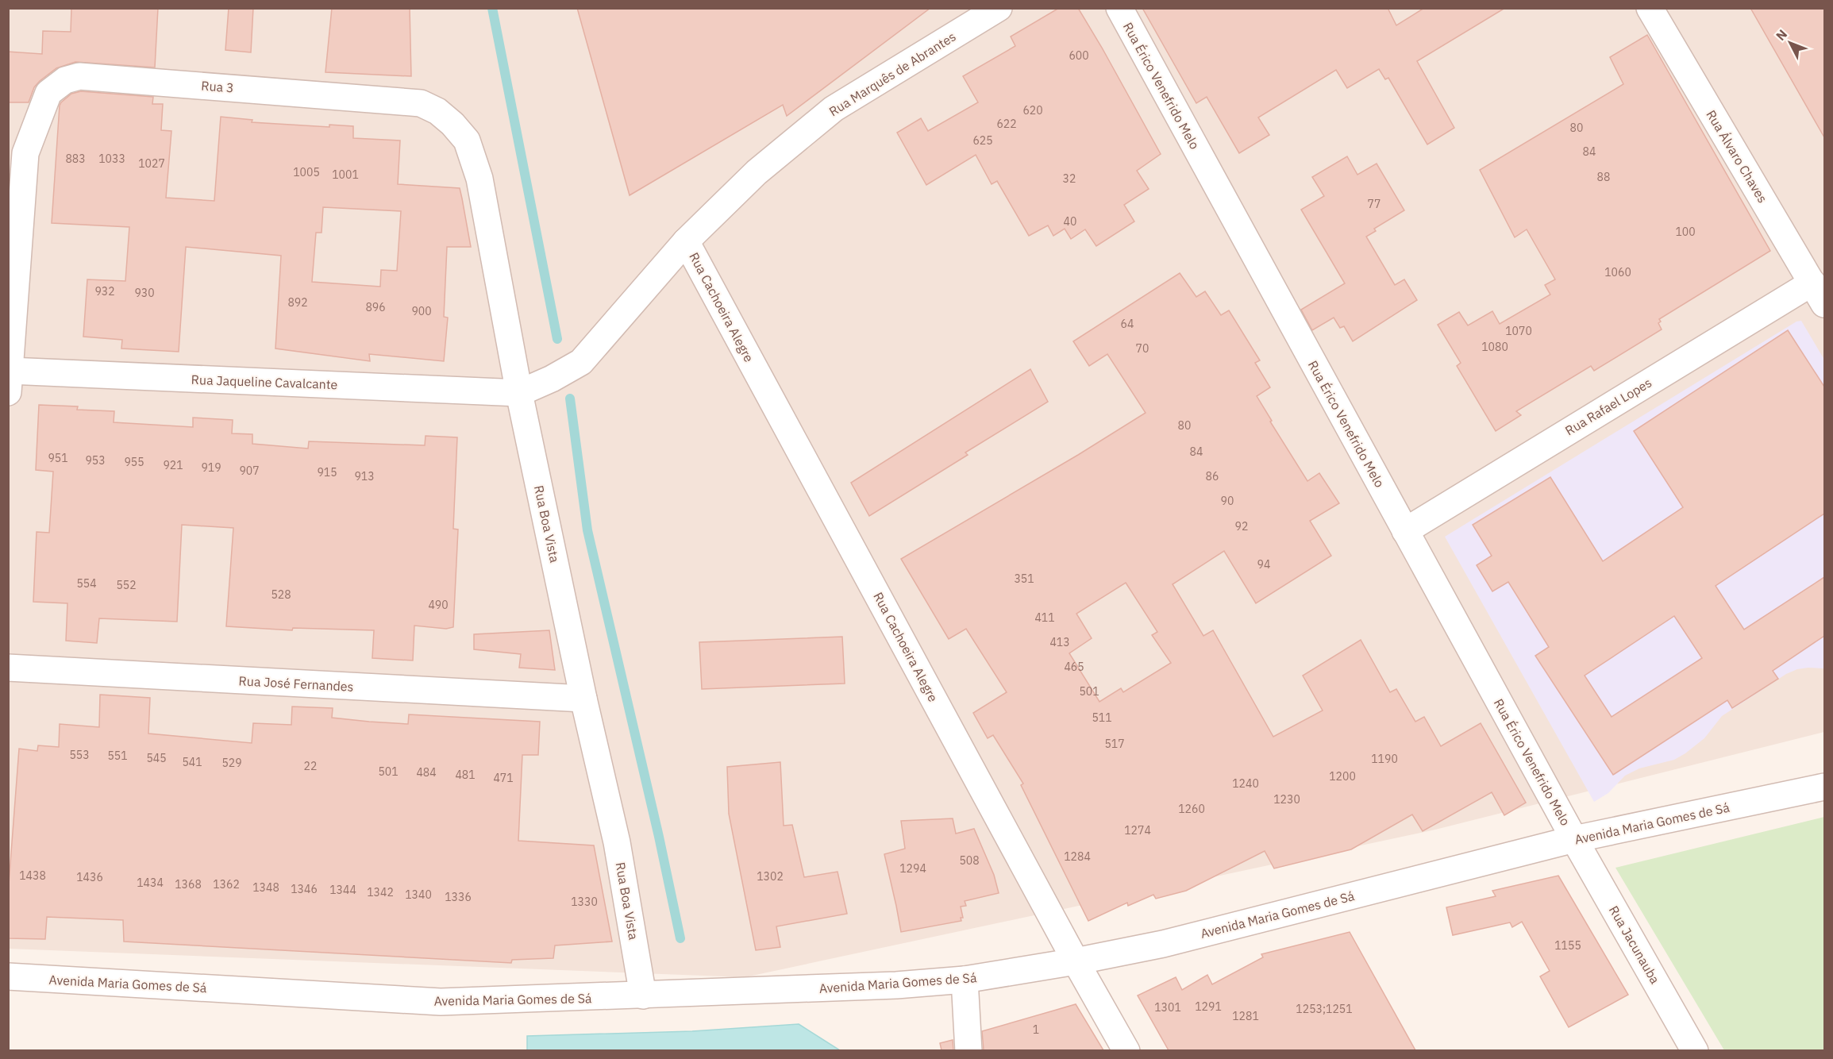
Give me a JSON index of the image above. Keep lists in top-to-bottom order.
{
  "streets": {
    "street": [
      "Rua Marquês de Abrantes",
      "Rua Érico Venefrido Melo",
      "Rua 3",
      "Rua Álvaro Chaves",
      "Rua Cachoeira Alegre",
      "Rua Jaqueline Cavalcante",
      "Rua Rafael Lopes",
      "Rua Boa Vista",
      "Rua José Fernandes",
      "Avenida Maria Gomes de Sá",
      "Rua Jacunauba"
    ]
  },
  "crossings": [
    ["Rua Marquês de Abrantes", "Rua Cachoeira Alegre"],
    ["Rua Marquês de Abrantes", "Rua Jaqueline Cavalcante"],
    ["Rua Marquês de Abrantes", "Rua Boa Vista"],
    ["Rua Érico Venefrido Melo", "Rua Rafael Lopes"],
    ["Rua Érico Venefrido Melo", "Avenida Maria Gomes de Sá"],
    ["Rua Érico Venefrido Melo", "Rua Jacunauba"],
    ["Rua 3", "Rua Boa Vista"],
    ["Rua Álvaro Chaves", "Rua Rafael Lopes"],
    ["Rua Cachoeira Alegre", "Avenida Maria Gomes de Sá"],
    ["Rua Jaqueline Cavalcante", "Rua Boa Vista"],
    ["Rua Boa Vista", "Rua José Fernandes"],
    ["Rua Boa Vista", "Avenida Maria Gomes de Sá"],
    ["Avenida Maria Gomes de Sá", "Rua Jacunauba"]
  ],
  "house_numbers": [
    "600",
    "620",
    "622",
    "80",
    "625",
    "84",
    "883",
    "1033",
    "1027",
    "1005",
    "1001",
    "88",
    "32",
    "77",
    "40",
    "100",
    "1060",
    "932",
    "930",
    "892",
    "896",
    "900",
    "64",
    "1070",
    "1080",
    "70",
    "80",
    "84",
    "951",
    "953",
    "955",
    "921",
    "919",
    "907",
    "915",
    "913",
    "86",
    "90",
    "92",
    "94",
    "351",
    "554",
    "552",
    "528",
    "490",
    "411",
    "413",
    "465",
    "501",
    "511",
    "517",
    "553",
    "551",
    "545",
    "1190",
    "541",
    "529",
    "22",
    "501",
    "484",
    "481",
    "1200",
    "471",
    "1240",
    "1230",
    "1260",
    "1274",
    "1284",
    "508",
    "1294",
    "1438",
    "1302",
    "1436",
    "1434",
    "1368",
    "1362",
    "1348",
    "1346",
    "1344",
    "1342",
    "1340",
    "1336",
    "1330",
    "1155",
    "1291",
    "1301",
    "1253;1251",
    "1281",
    "1"
  ],
  "north": "top left"
}
